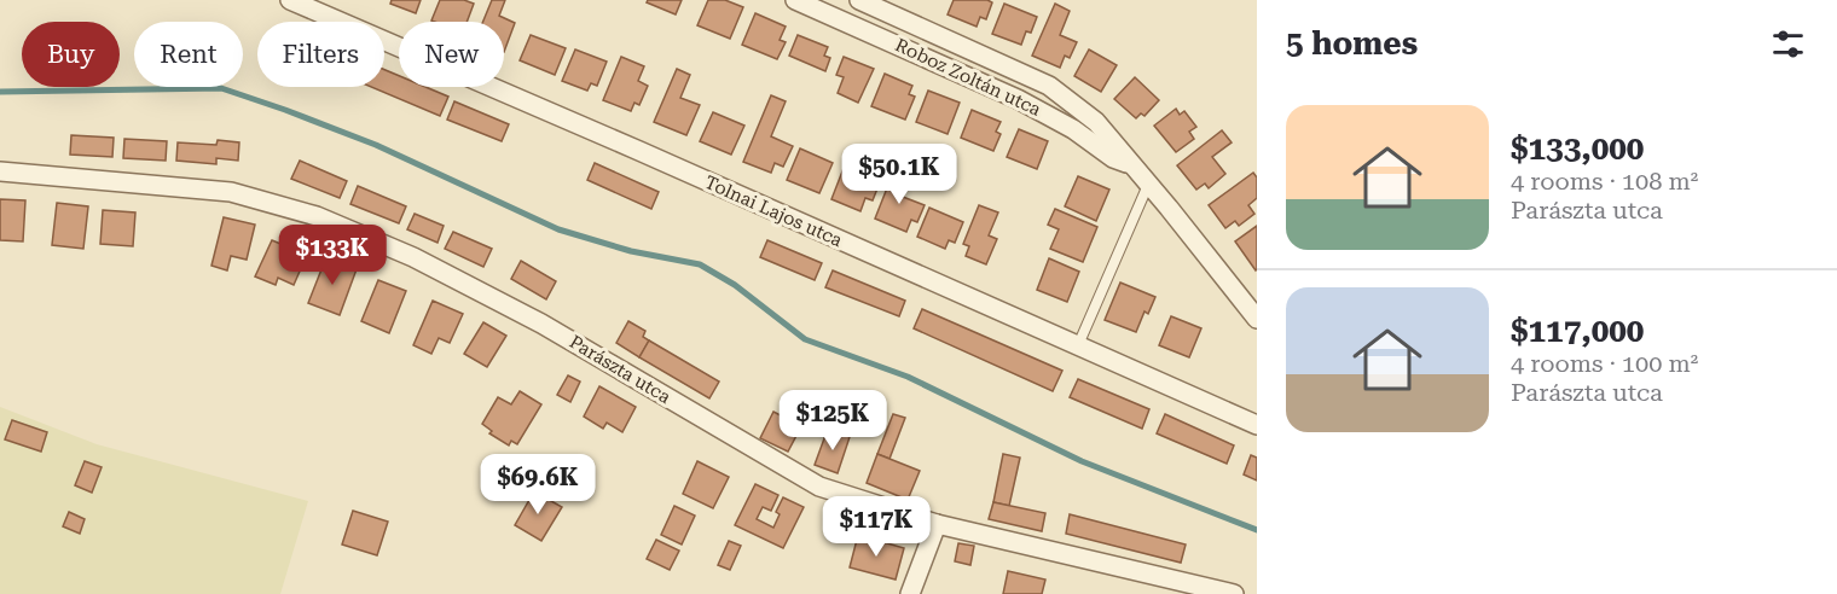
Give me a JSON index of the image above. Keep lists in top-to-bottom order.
{
  "streets": {
    "street": ["Roboz Zoltán utca", "Tolnai Lajos utca", "Parászta utca"]
  },
  "page": {
    "heading": "5 homes",
    "chip": [
      "Buy",
      "Rent",
      "Filters",
      "New"
    ],
    "list": [
      {
        "name": "$133,000",
        "note": "4 rooms · 108 m² · Parászta utca"
      },
      {
        "name": "$117,000",
        "note": "4 rooms · 100 m² · Parászta utca"
      }
    ],
    "price": [
      "$50.1K",
      "$133K",
      "$125K",
      "$69.6K",
      "$117K"
    ]
  }
}
